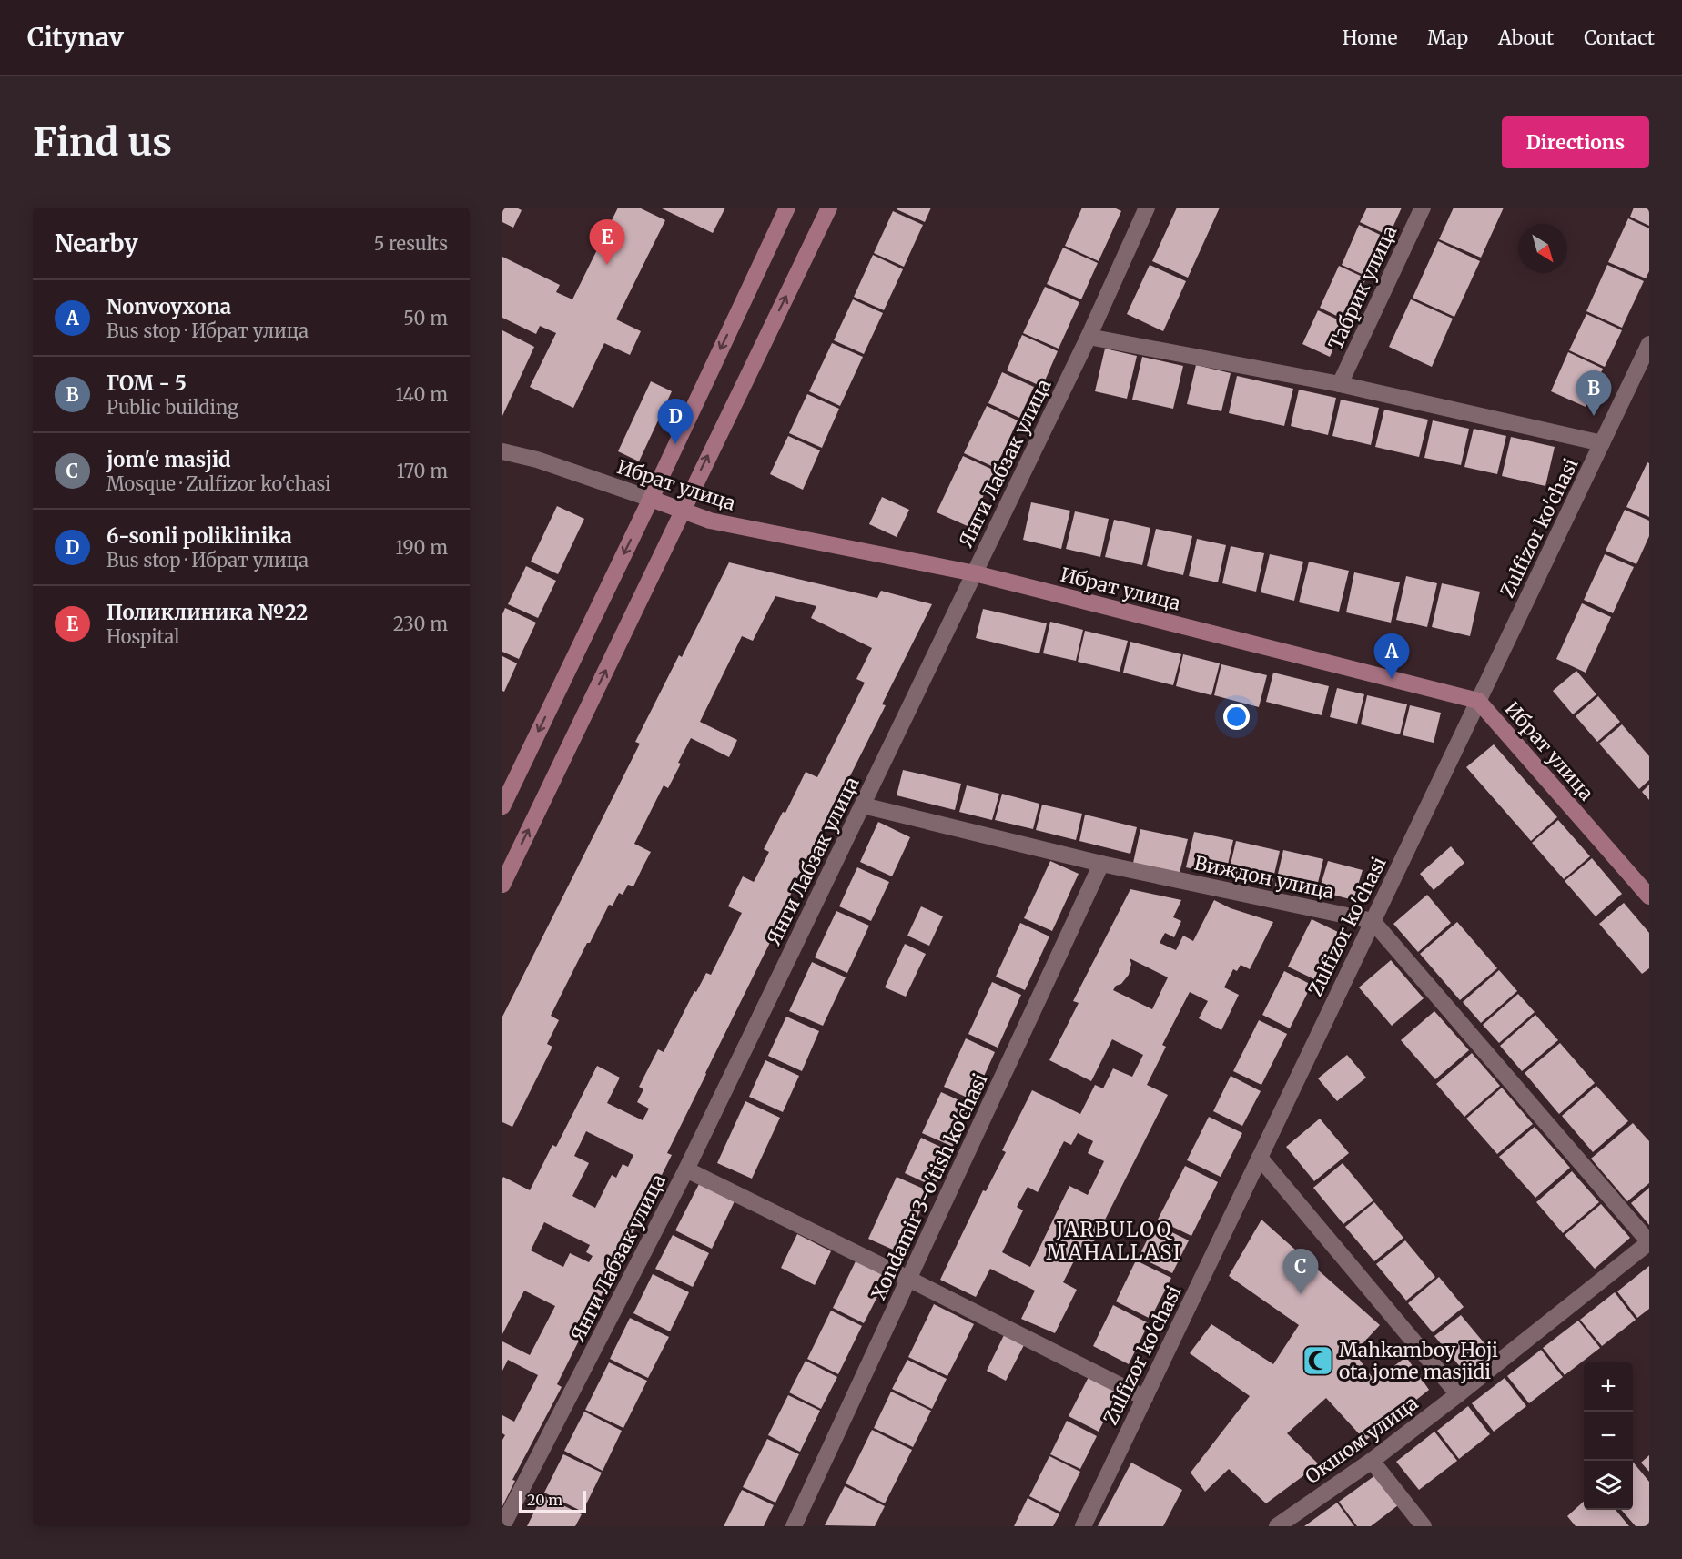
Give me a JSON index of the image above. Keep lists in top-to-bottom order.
{
  "streets": {
    "main road": ["Ибрат улица"],
    "street": [
      "Табрик улица",
      "Янги Лабзак улица",
      "Zulfizor ko'chasi",
      "Виждон улица",
      "Xondamir 3-o'tish ko'chasi",
      "Окшом улица"
    ]
  },
  "crossings": [
    ["Янги Лабзак улица", "Ибрат улица"],
    ["Янги Лабзак улица", "Виждон улица"],
    ["Ибрат улица", "Zulfizor ko'chasi"],
    ["Zulfizor ko'chasi", "Виждон улица"],
    ["Виждон улица", "Xondamir 3-o'tish ko'chasi"]
  ],
  "districts": ["JARBULOQ MAHALLASI"],
  "places": {
    "mosque": ["Mahkamboy Hoji ota jome masjidi"]
  },
  "scale_bar": "20 m",
  "north": "bottom right",
  "page": {
    "header": "Citynav",
    "nav": [
      "Home",
      "Map",
      "About",
      "Contact"
    ],
    "buttons": "Directions",
    "title": "Find us",
    "heading": ["Nearby", "5 results"],
    "pins": [
      "E",
      "B",
      "D",
      "A",
      "C"
    ],
    "list": [
      {
        "mark": "A",
        "name": "Nonvoyxona",
        "note": "Bus stop · Ибрат улица",
        "value": "50 m"
      },
      {
        "mark": "B",
        "name": "ГОМ - 5",
        "note": "Public building",
        "value": "140 m"
      },
      {
        "mark": "C",
        "name": "jom'e masjid",
        "note": "Mosque · Zulfizor ko'chasi",
        "value": "170 m"
      },
      {
        "mark": "D",
        "name": "6-sonli poliklinika",
        "note": "Bus stop · Ибрат улица",
        "value": "190 m"
      },
      {
        "mark": "E",
        "name": "Поликлиника №22",
        "note": "Hospital",
        "value": "230 m"
      }
    ],
    "map_buttons": ["+", "−"],
    "scale": "20 m"
  }
}
